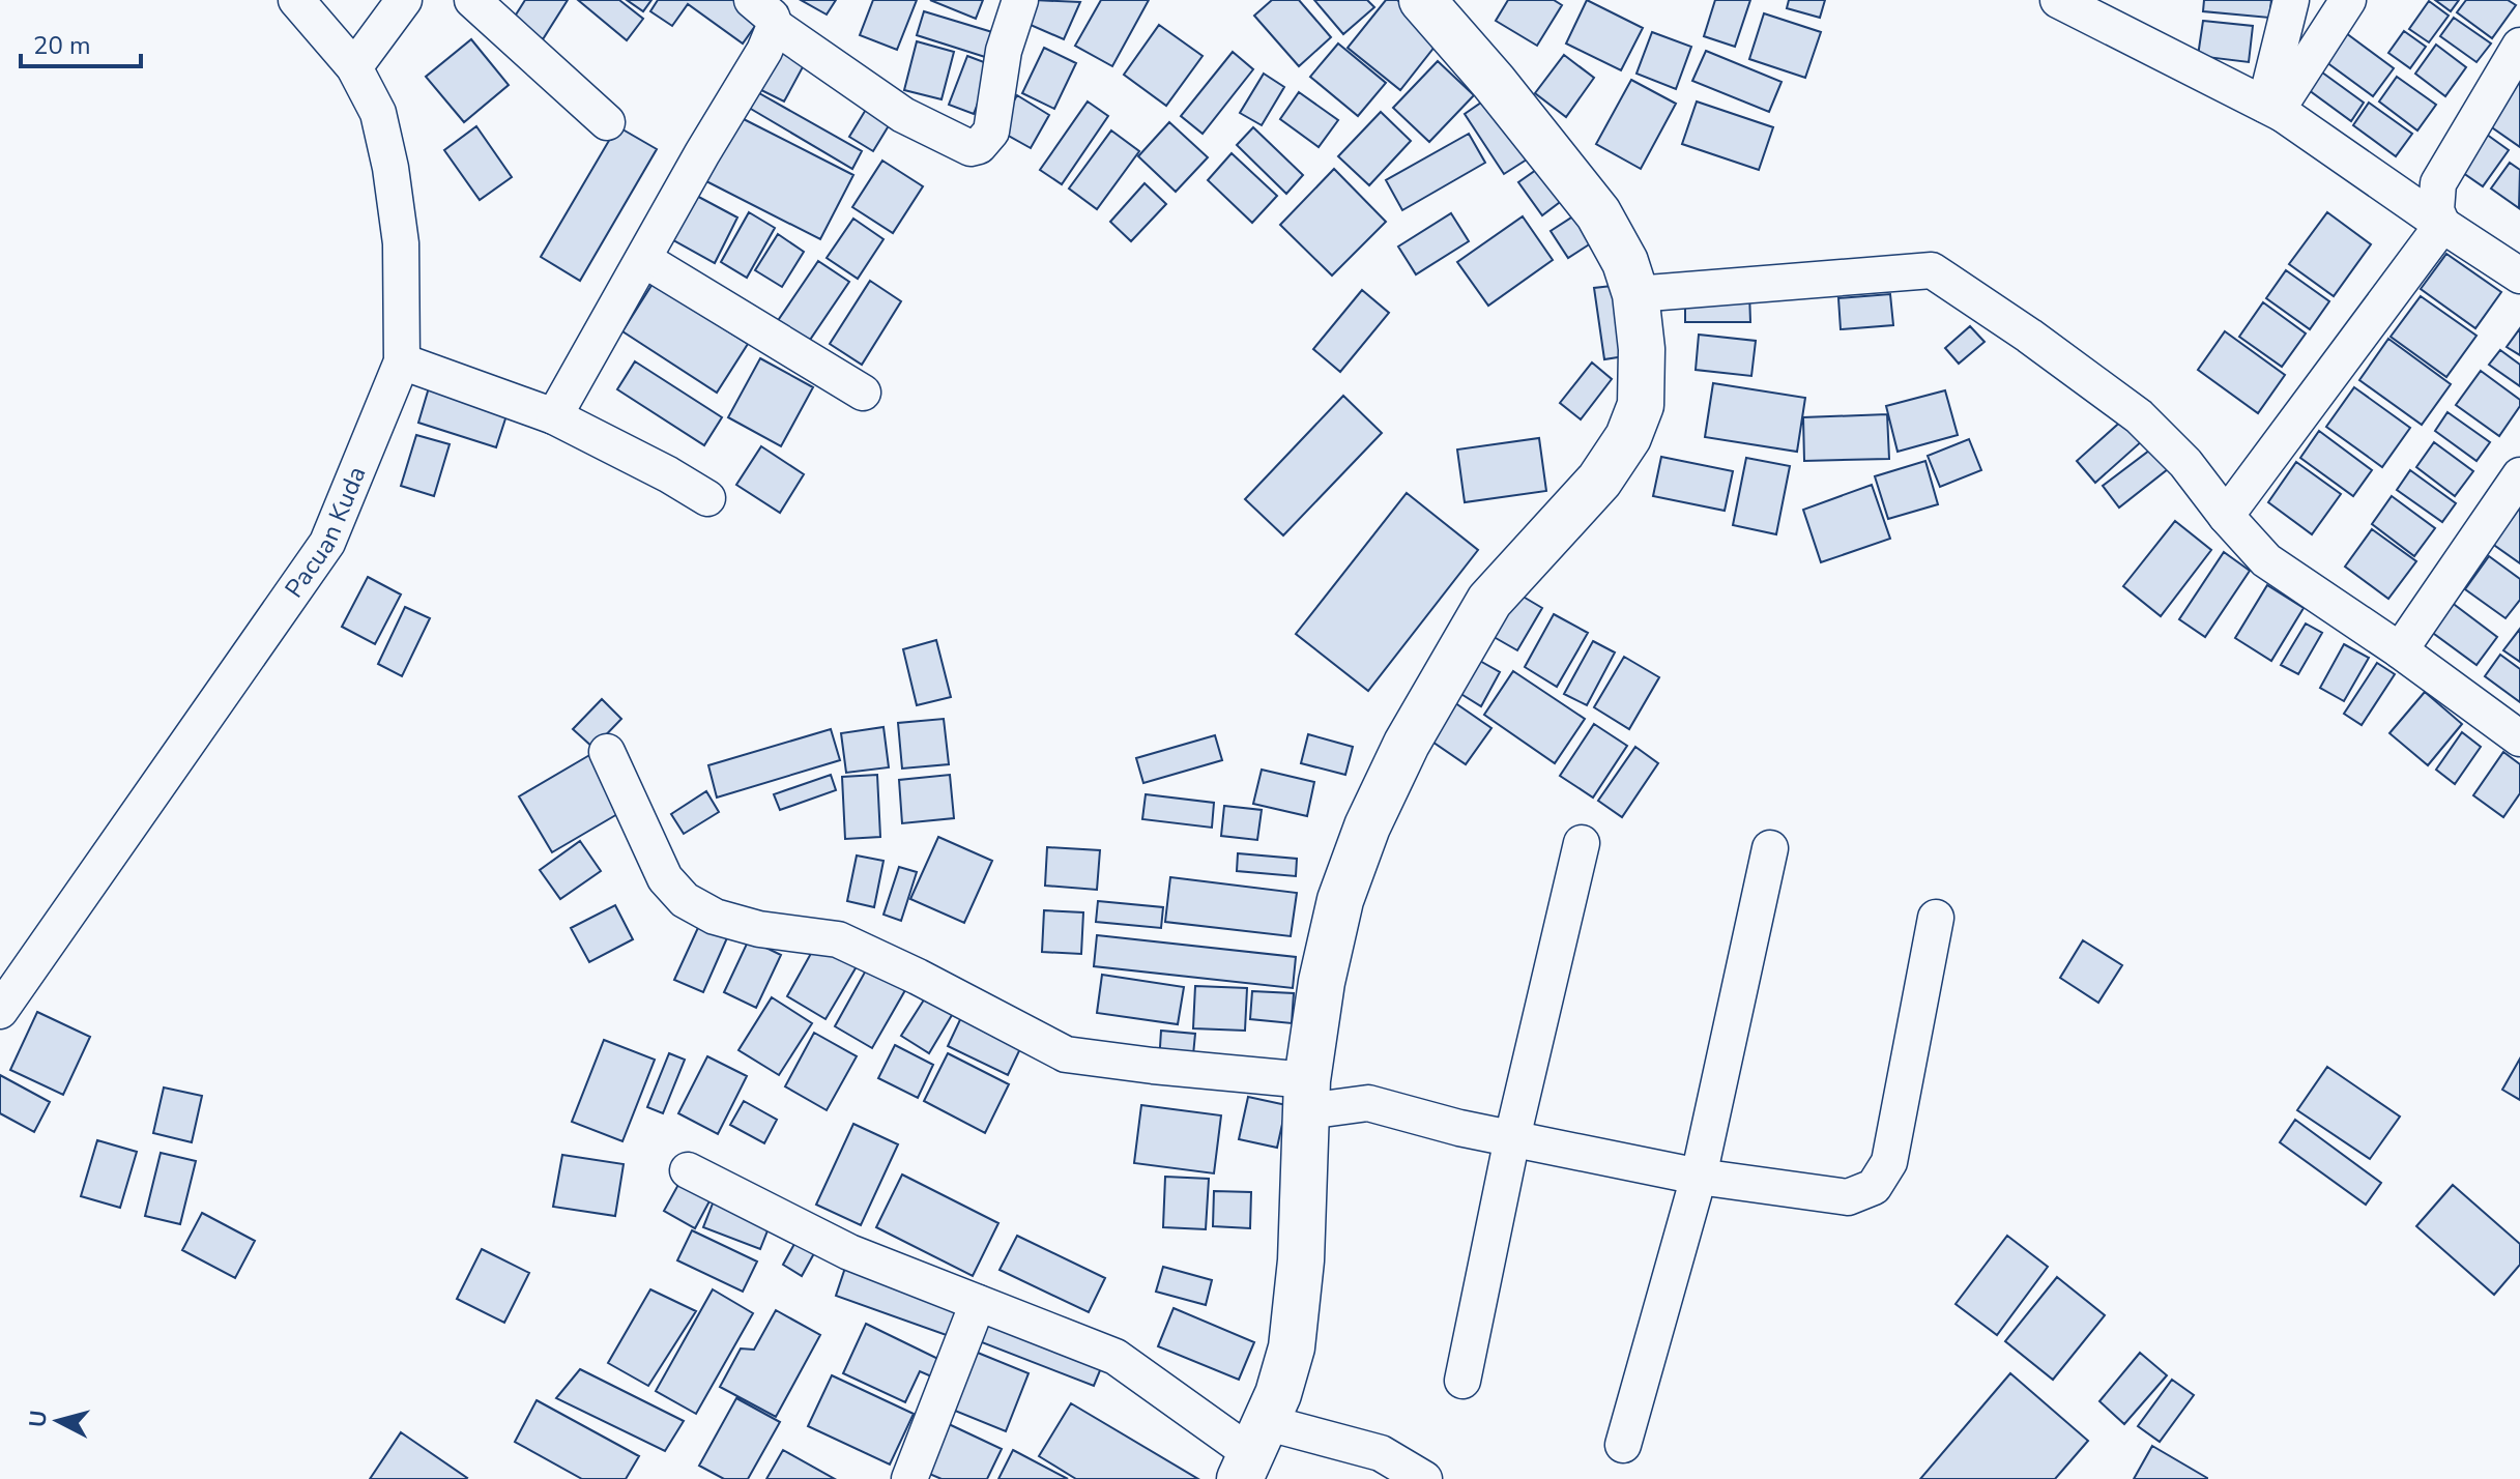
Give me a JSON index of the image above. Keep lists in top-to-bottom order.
{
  "streets": {
    "street": ["Pacuan Kuda"]
  },
  "scale_bar": "20 m",
  "north": "left"
}
